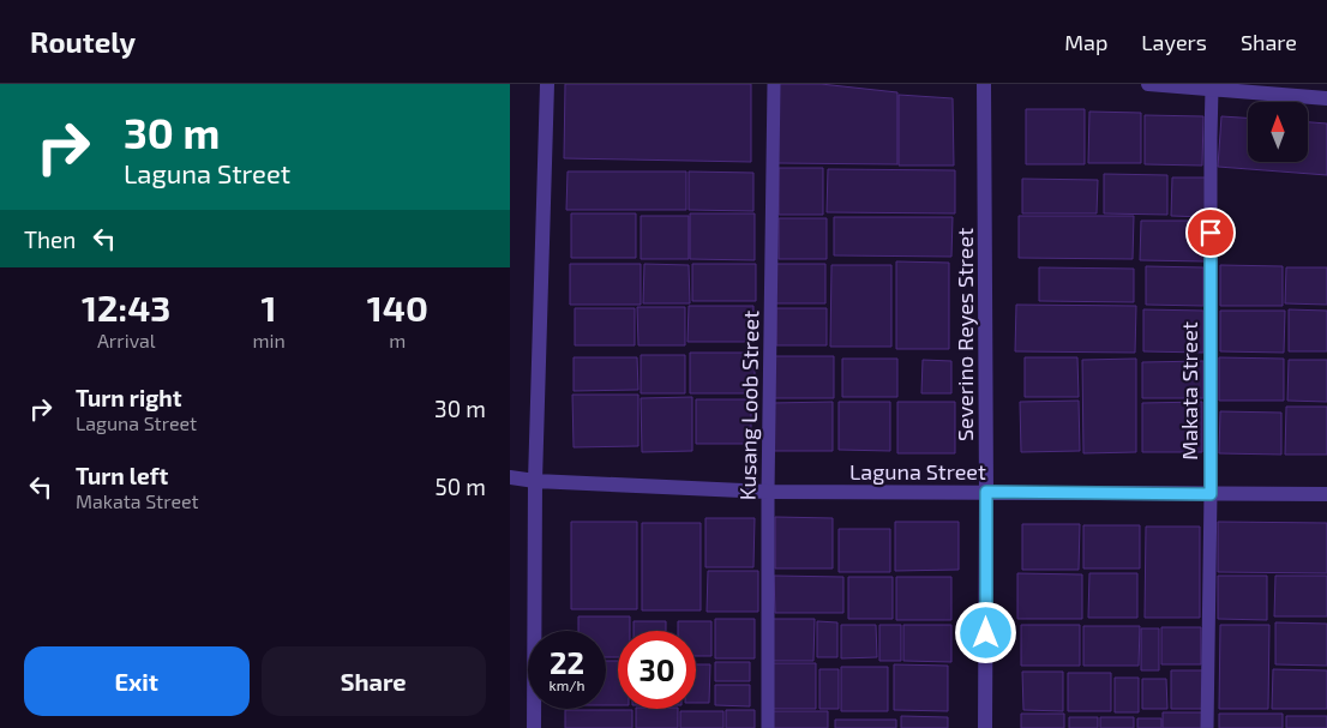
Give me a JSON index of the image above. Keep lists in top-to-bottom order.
{
  "streets": {
    "street": ["Severino Reyes Street", "Laguna Street"],
    "lane": ["Makata Street", "Kusang Loob Street"]
  },
  "crossings": [
    ["Severino Reyes Street", "Laguna Street"],
    ["Makata Street", "Laguna Street"],
    ["Kusang Loob Street", "Laguna Street"]
  ],
  "north": "top",
  "page": {
    "header": "Routely",
    "nav": ["Map", "Layers", "Share"],
    "turn": ["30 m", "Laguna Street"],
    "then": "Then",
    "eta": [
      "12:43",
      "Arrival",
      "1",
      "min",
      "140",
      "m"
    ],
    "list": [
      {
        "name": "Turn right",
        "note": "Laguna Street",
        "value": "30 m"
      },
      {
        "name": "Turn left",
        "note": "Makata Street",
        "value": "50 m"
      }
    ],
    "speed": "22 km/h",
    "limit": "30",
    "buttons": ["Exit", "Share"]
  }
}
